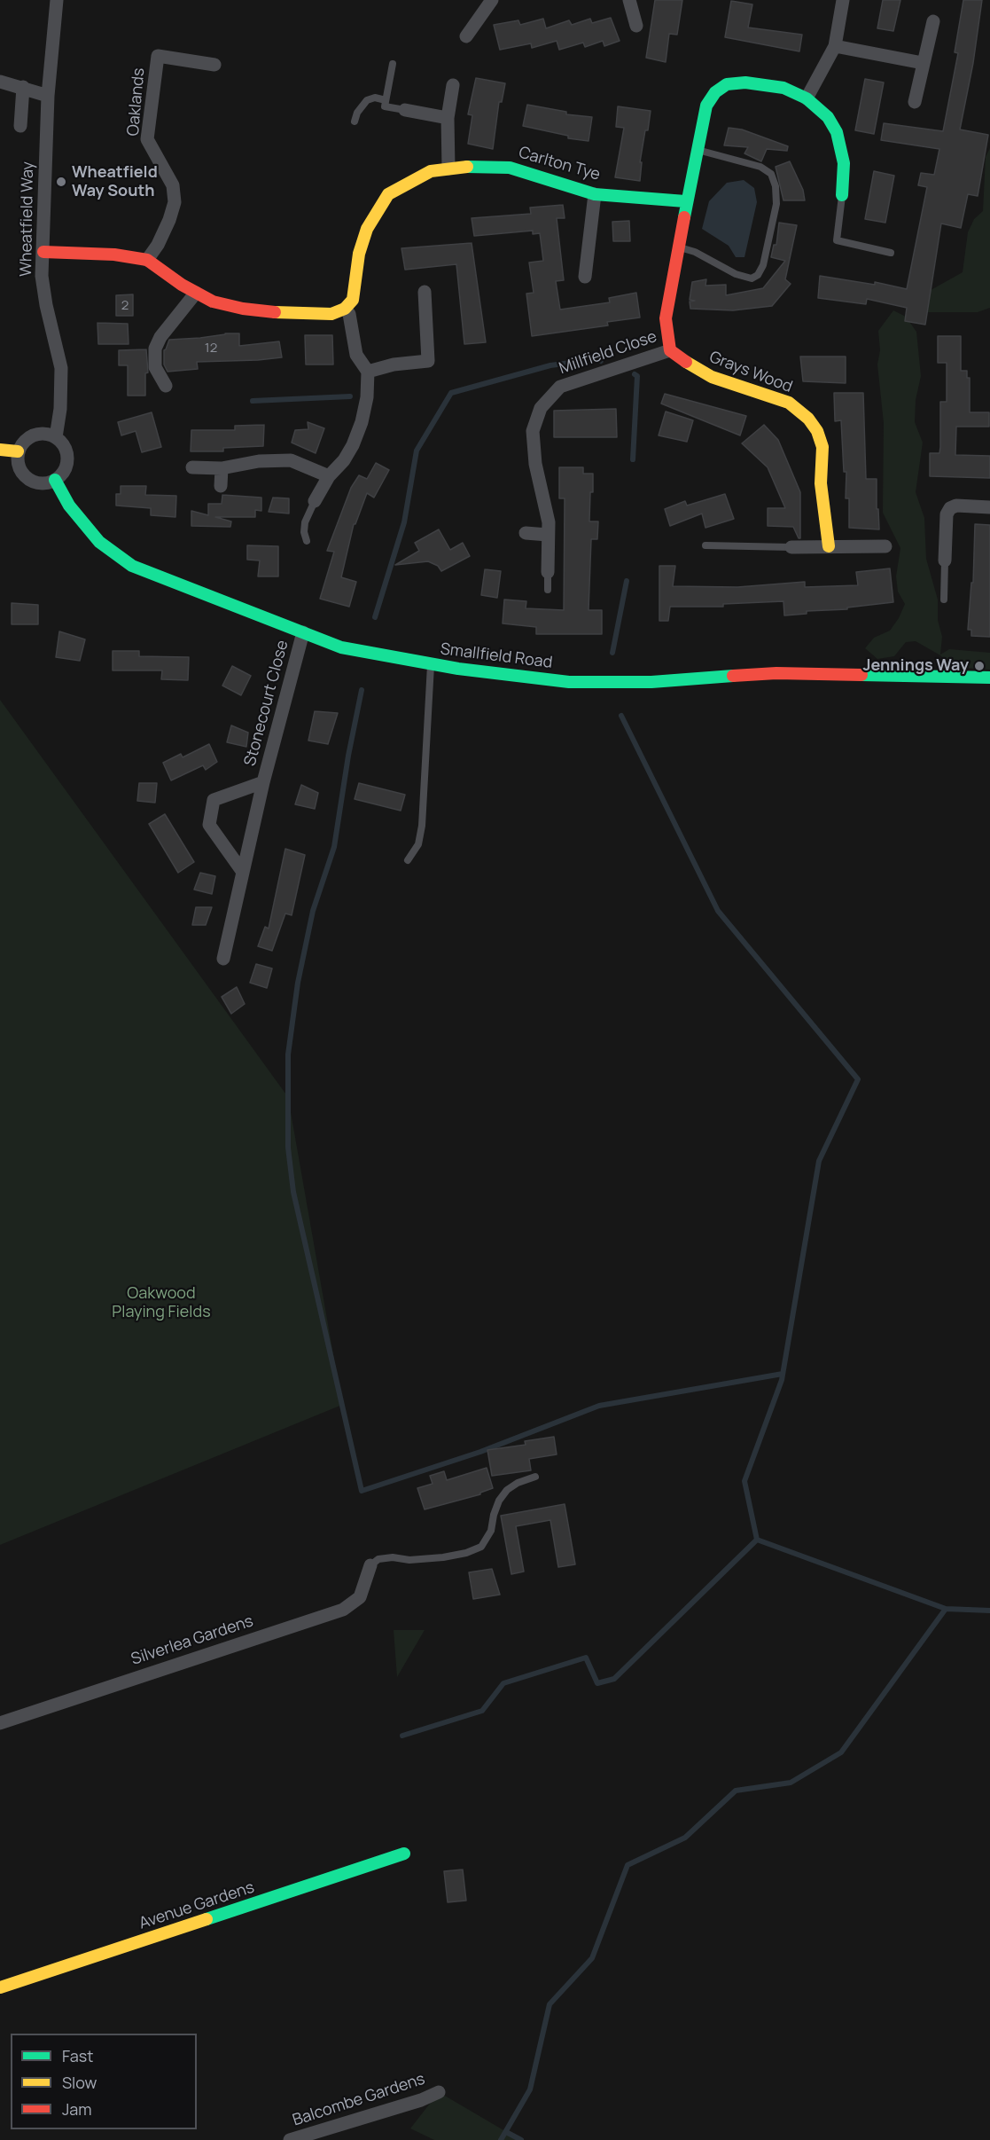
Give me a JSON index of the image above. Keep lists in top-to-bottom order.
{
  "streets": {
    "street": [
      "Oaklands",
      "Carlton Tye",
      "Wheatfield Way",
      "Millfield Close",
      "Grays Wood",
      "Smallfield Road",
      "Stonecourt Close",
      "Silverlea Gardens",
      "Avenue Gardens",
      "Balcombe Gardens"
    ]
  },
  "crossings": [
    ["Wheatfield Way", "Smallfield Road"],
    ["Millfield Close", "Grays Wood"],
    ["Smallfield Road", "Stonecourt Close"]
  ],
  "parks": ["Oakwood Playing Fields"],
  "places": ["Wheatfield Way South", "Jennings Way"],
  "house_numbers": ["2", "12"],
  "legend": ["Fast", "Slow", "Jam"]
}
